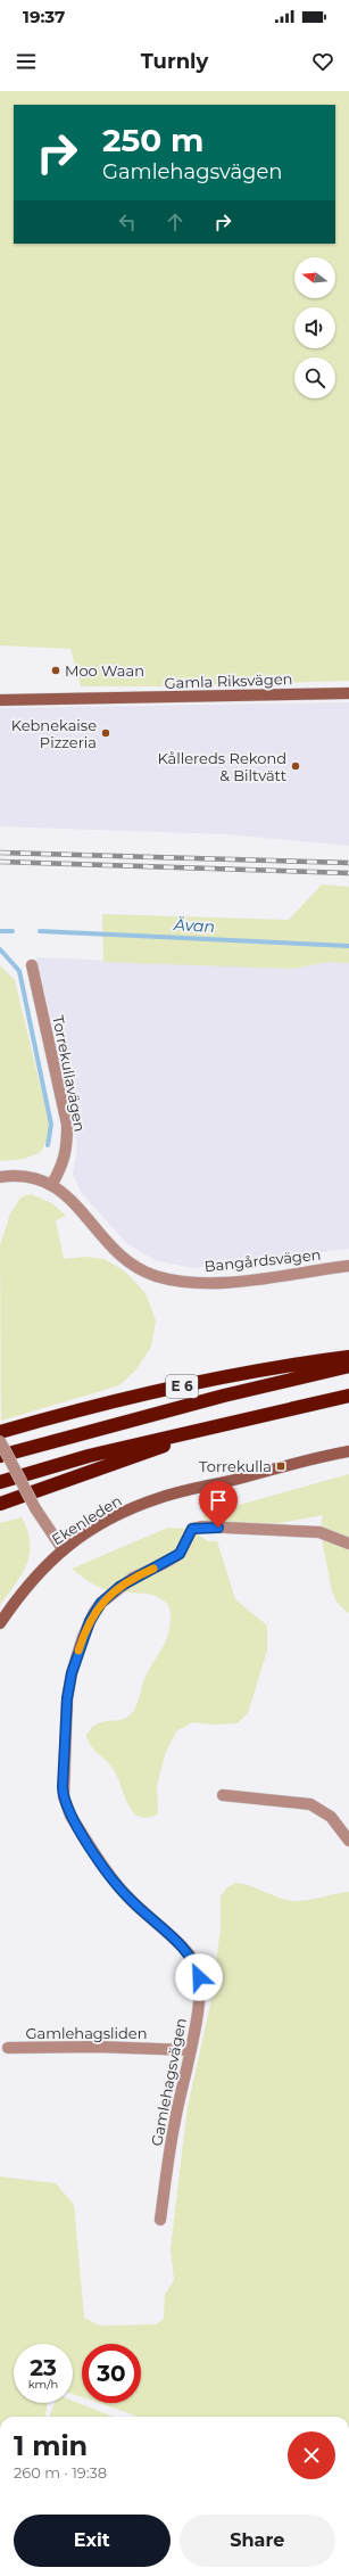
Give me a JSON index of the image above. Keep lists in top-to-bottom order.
{
  "streets": {
    "highway": ["E 6"],
    "street": [
      "Gamla Riksvägen",
      "Torrekullavägen",
      "Bangårdsvägen",
      "Ekenleden",
      "Gamlehagsliden",
      "Gamlehagsvägen"
    ]
  },
  "crossings": [
    ["Torrekullavägen", "Bangårdsvägen"],
    ["Gamlehagsliden", "Gamlehagsvägen"]
  ],
  "water": ["Ävan"],
  "places": {
    "other": ["Moo Waan", "Kebnekaise Pizzeria", "Kållereds Rekond & Biltvätt"],
    "transit": ["Torrekulla"]
  },
  "north": "left",
  "page": {
    "status": "19:37",
    "header": "Turnly",
    "turn": ["250 m", "Gamlehagsvägen"],
    "speed": "23 km/h",
    "limit": "30",
    "heading": ["1 min", "260 m · 19:38"],
    "buttons": ["Exit", "Share"]
  }
}
